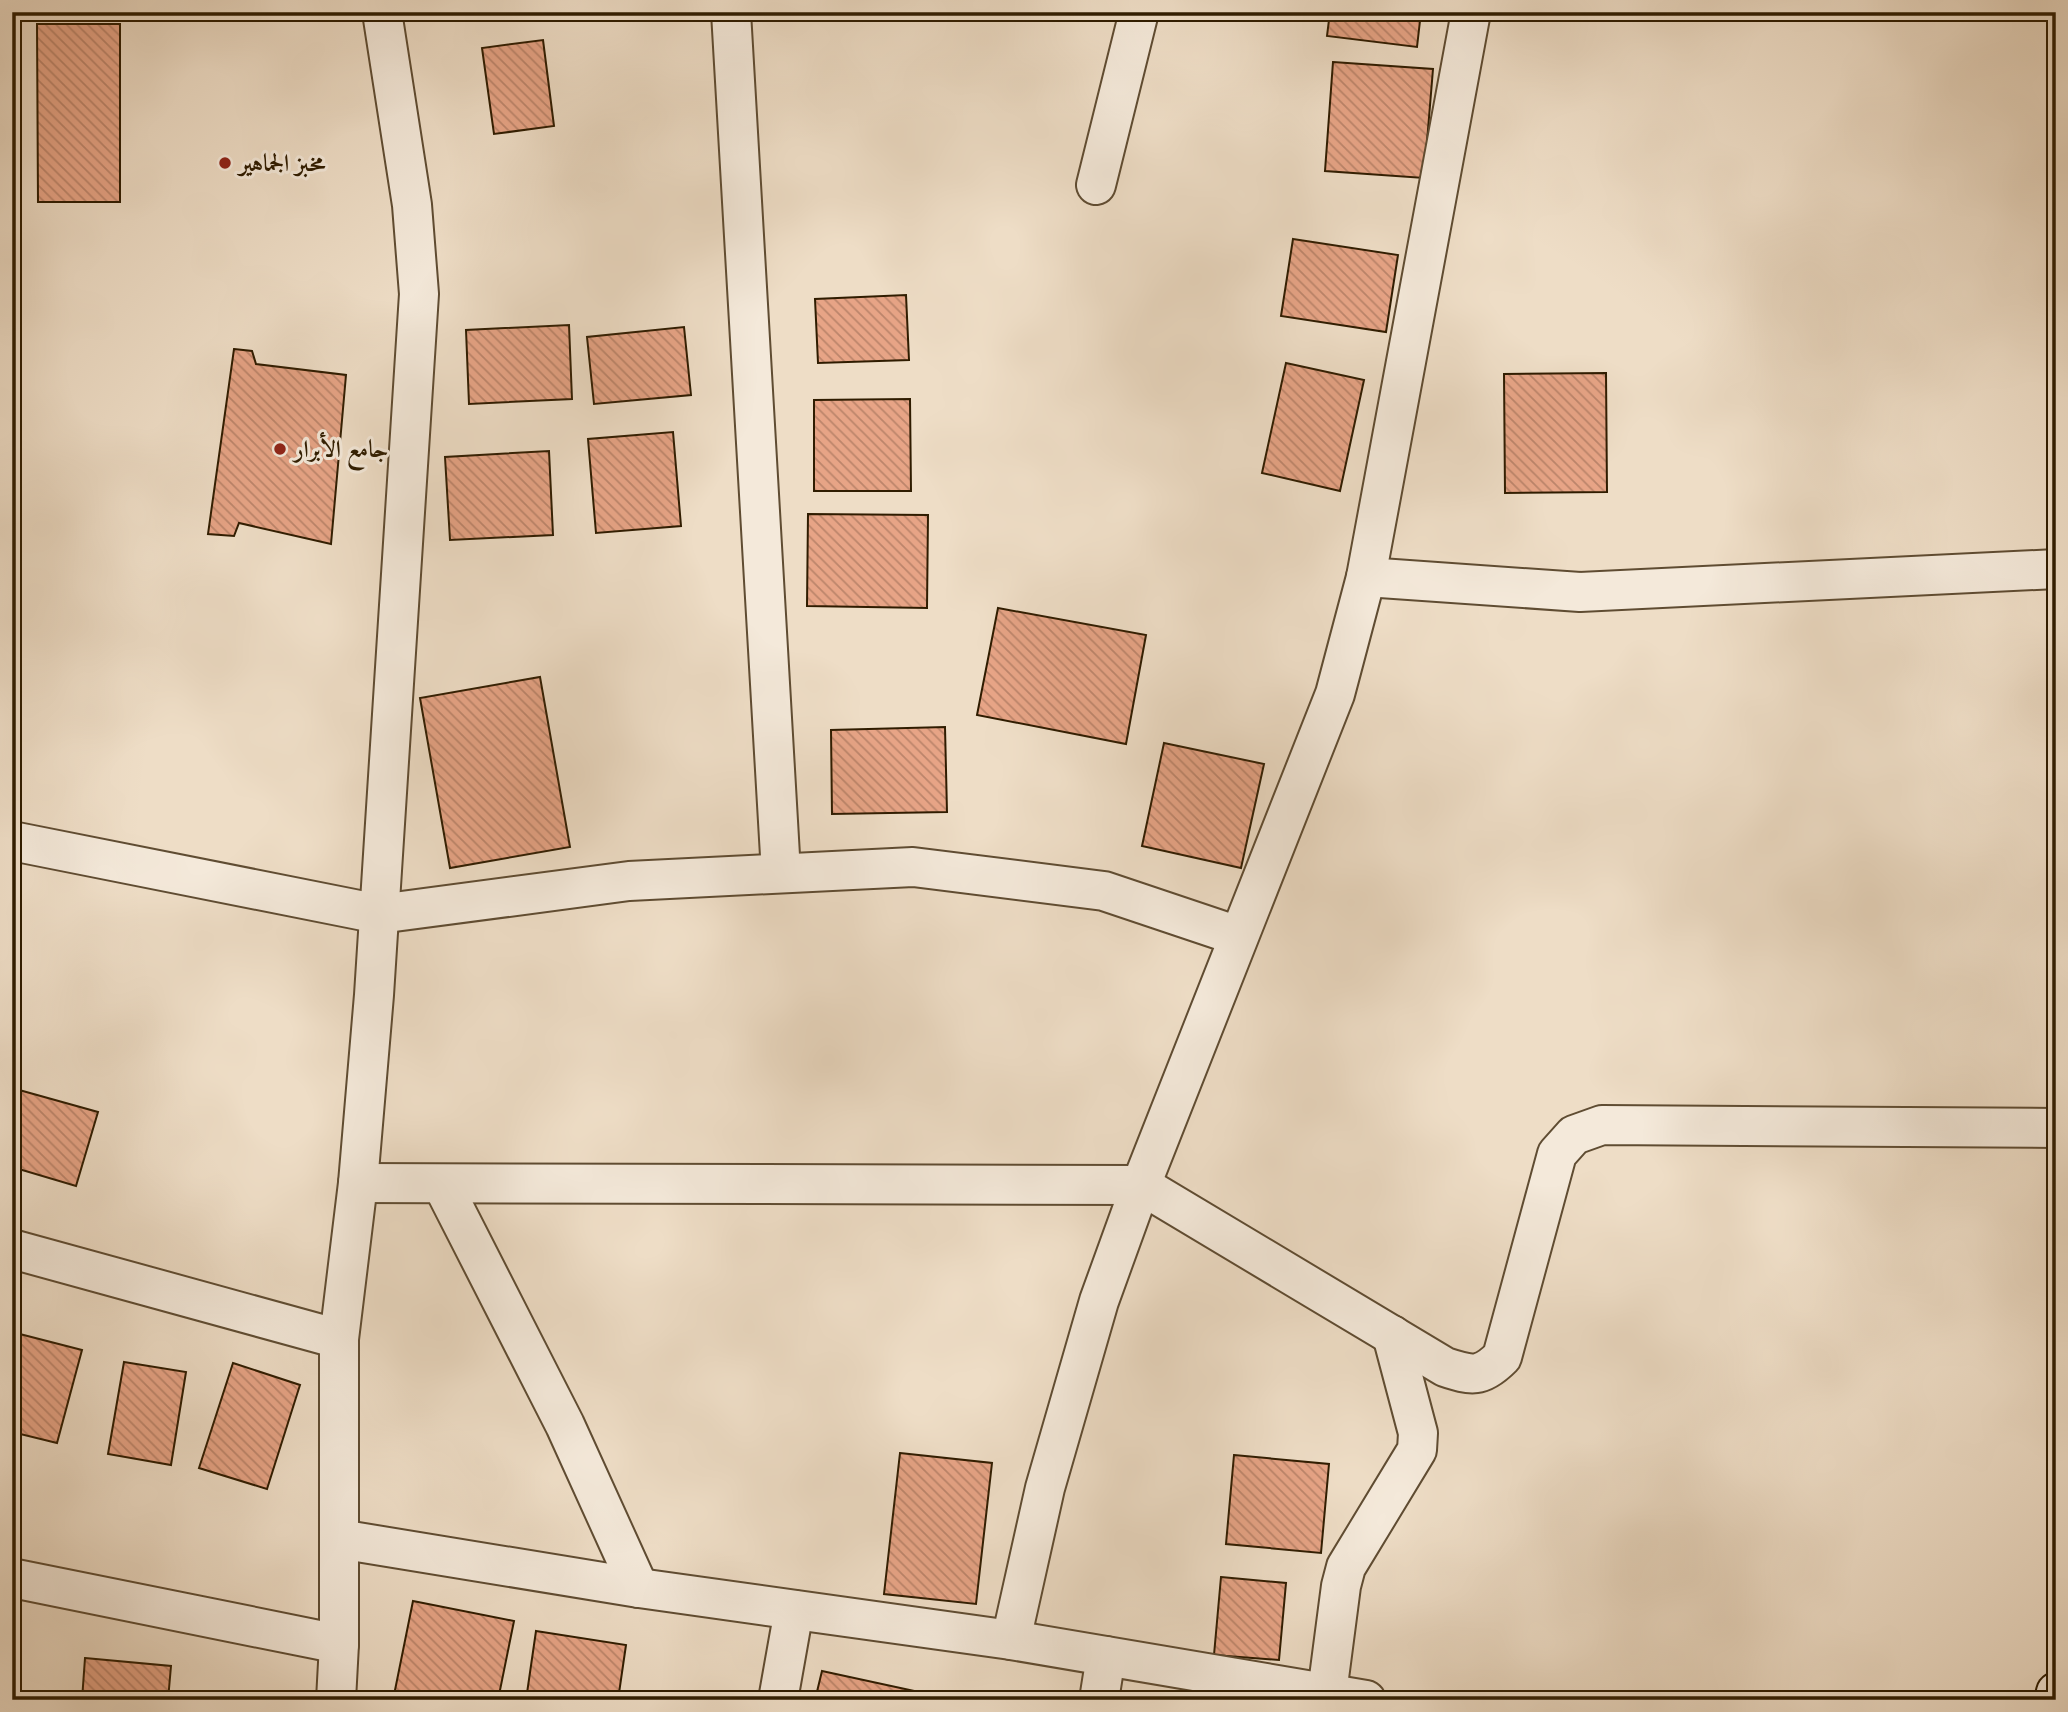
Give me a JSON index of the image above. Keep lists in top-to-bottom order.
{
  "places": ["مخبز الجماهير", "جامع الأبرار"]
}
